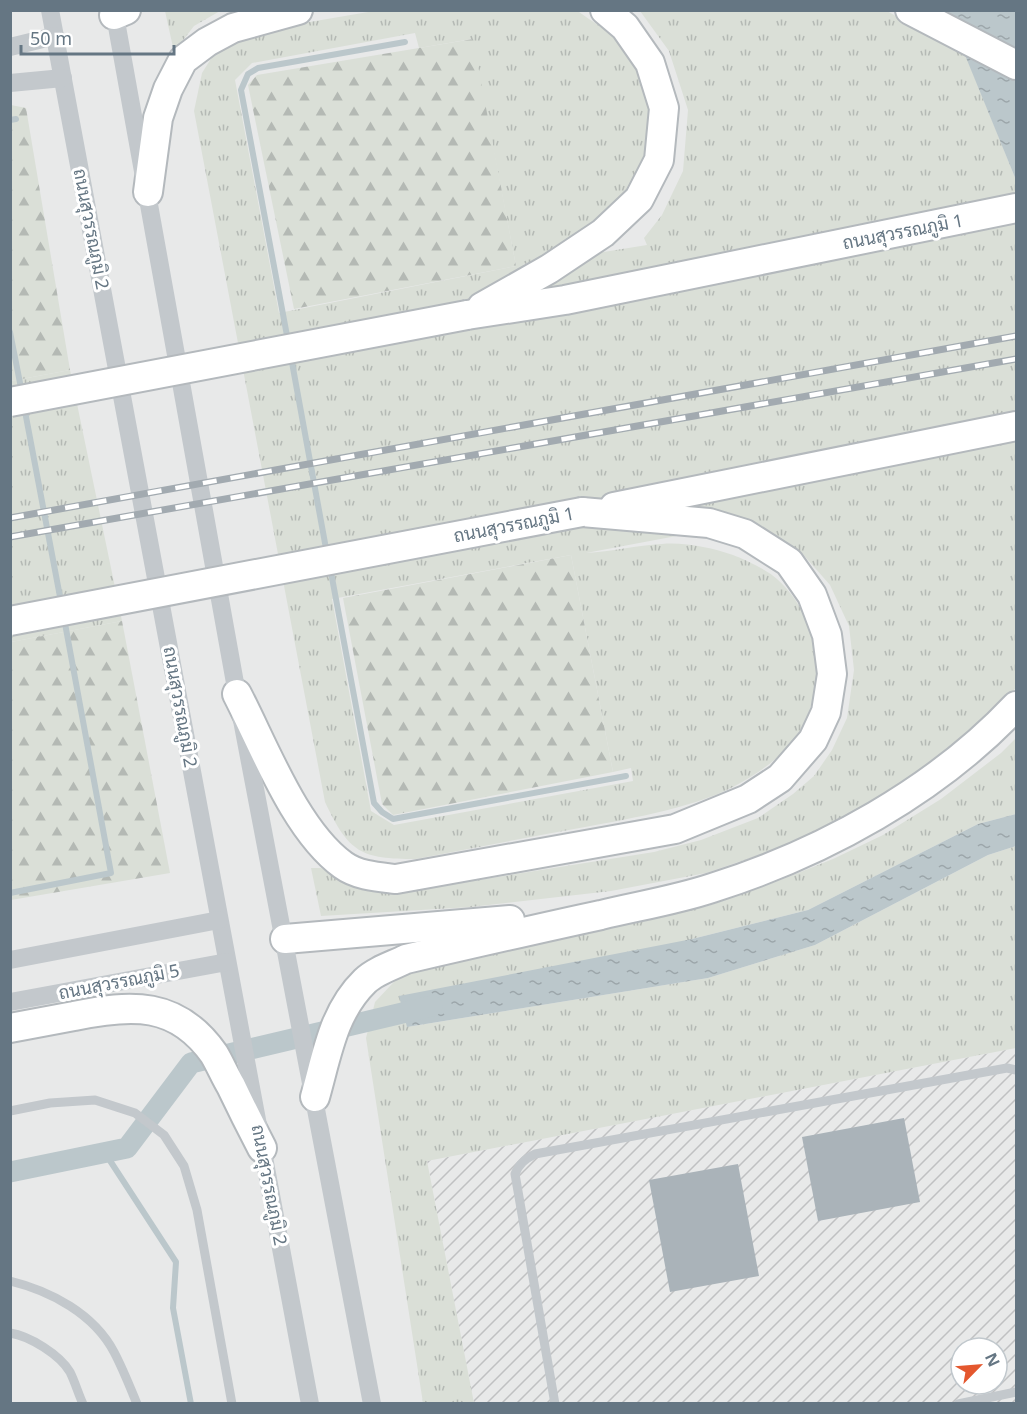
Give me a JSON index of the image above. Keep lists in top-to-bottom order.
{
  "streets": {
    "highway": ["ถนนสุวรรณภูมิ 1"],
    "street": ["ถนนสุวรรณภูมิ 2", "ถนนสุวรรณภูมิ 5"]
  },
  "crossings": [
    ["ถนนสุวรรณภูมิ 2", "ถนนสุวรรณภูมิ 5"]
  ],
  "scale_bar": "50 m",
  "north": "top right"
}
